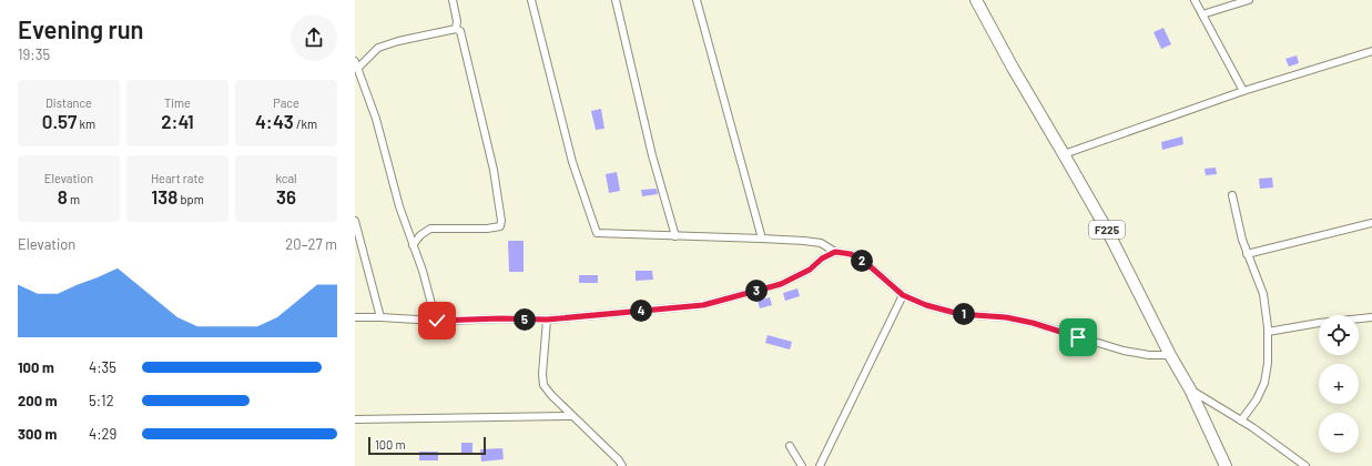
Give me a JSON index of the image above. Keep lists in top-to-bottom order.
{
  "streets": {
    "main road": ["F225"]
  },
  "scale_bar": "100 m",
  "page": {
    "heading": ["Evening run", "19:35"],
    "stats": [
      ["Distance", "0.57 km"],
      ["Time", "2:41"],
      ["Pace", "4:43 /km"],
      ["Elevation", "8 m"],
      ["Heart rate", "138 bpm"],
      ["kcal", "36"]
    ],
    "chart": ["Elevation", "20–27 m"],
    "pins": [
      "2",
      "3",
      "4",
      "1",
      "5"
    ],
    "map_buttons": ["+", "−"],
    "list": [
      {
        "name": "100 m",
        "note": "4:35"
      },
      {
        "name": "200 m",
        "note": "5:12"
      },
      {
        "name": "300 m",
        "note": "4:29"
      }
    ],
    "scale": "100 m"
  }
}
